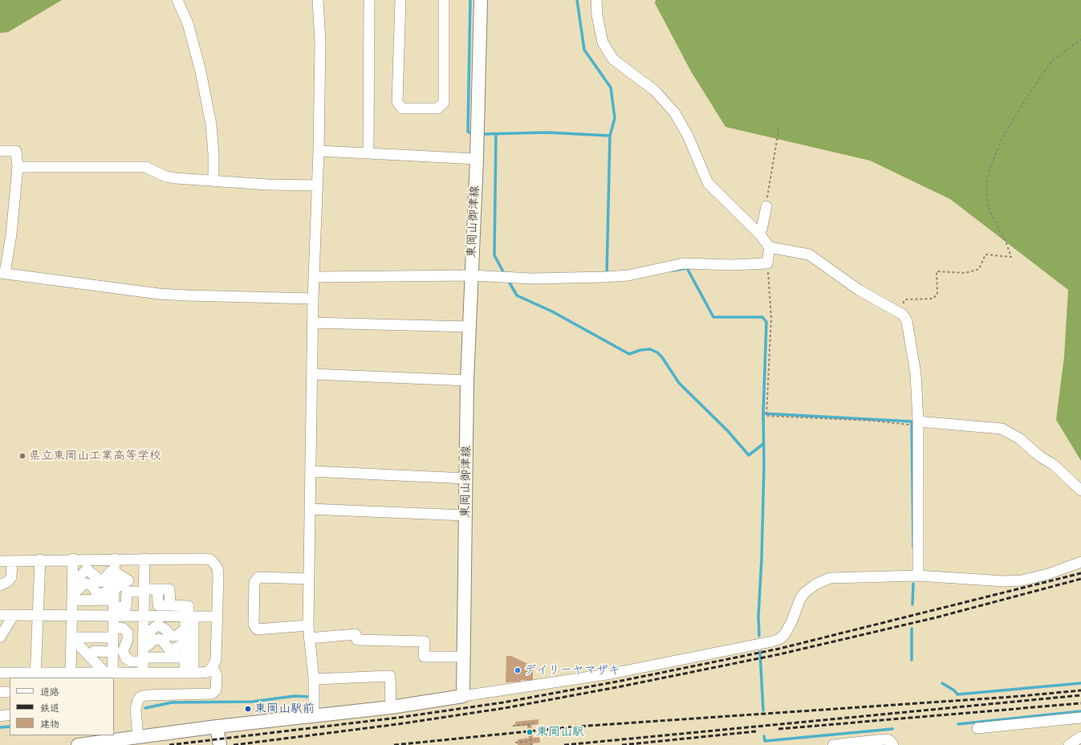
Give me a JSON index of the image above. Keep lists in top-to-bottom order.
{
  "streets": {
    "main road": ["東岡山御津線"]
  },
  "places": [
    "県立東岡山工業高等学校",
    "デイリーヤマザキ",
    "東岡山駅前",
    "東岡山駅"
  ],
  "legend": ["道路", "鉄道", "建物"]
}
